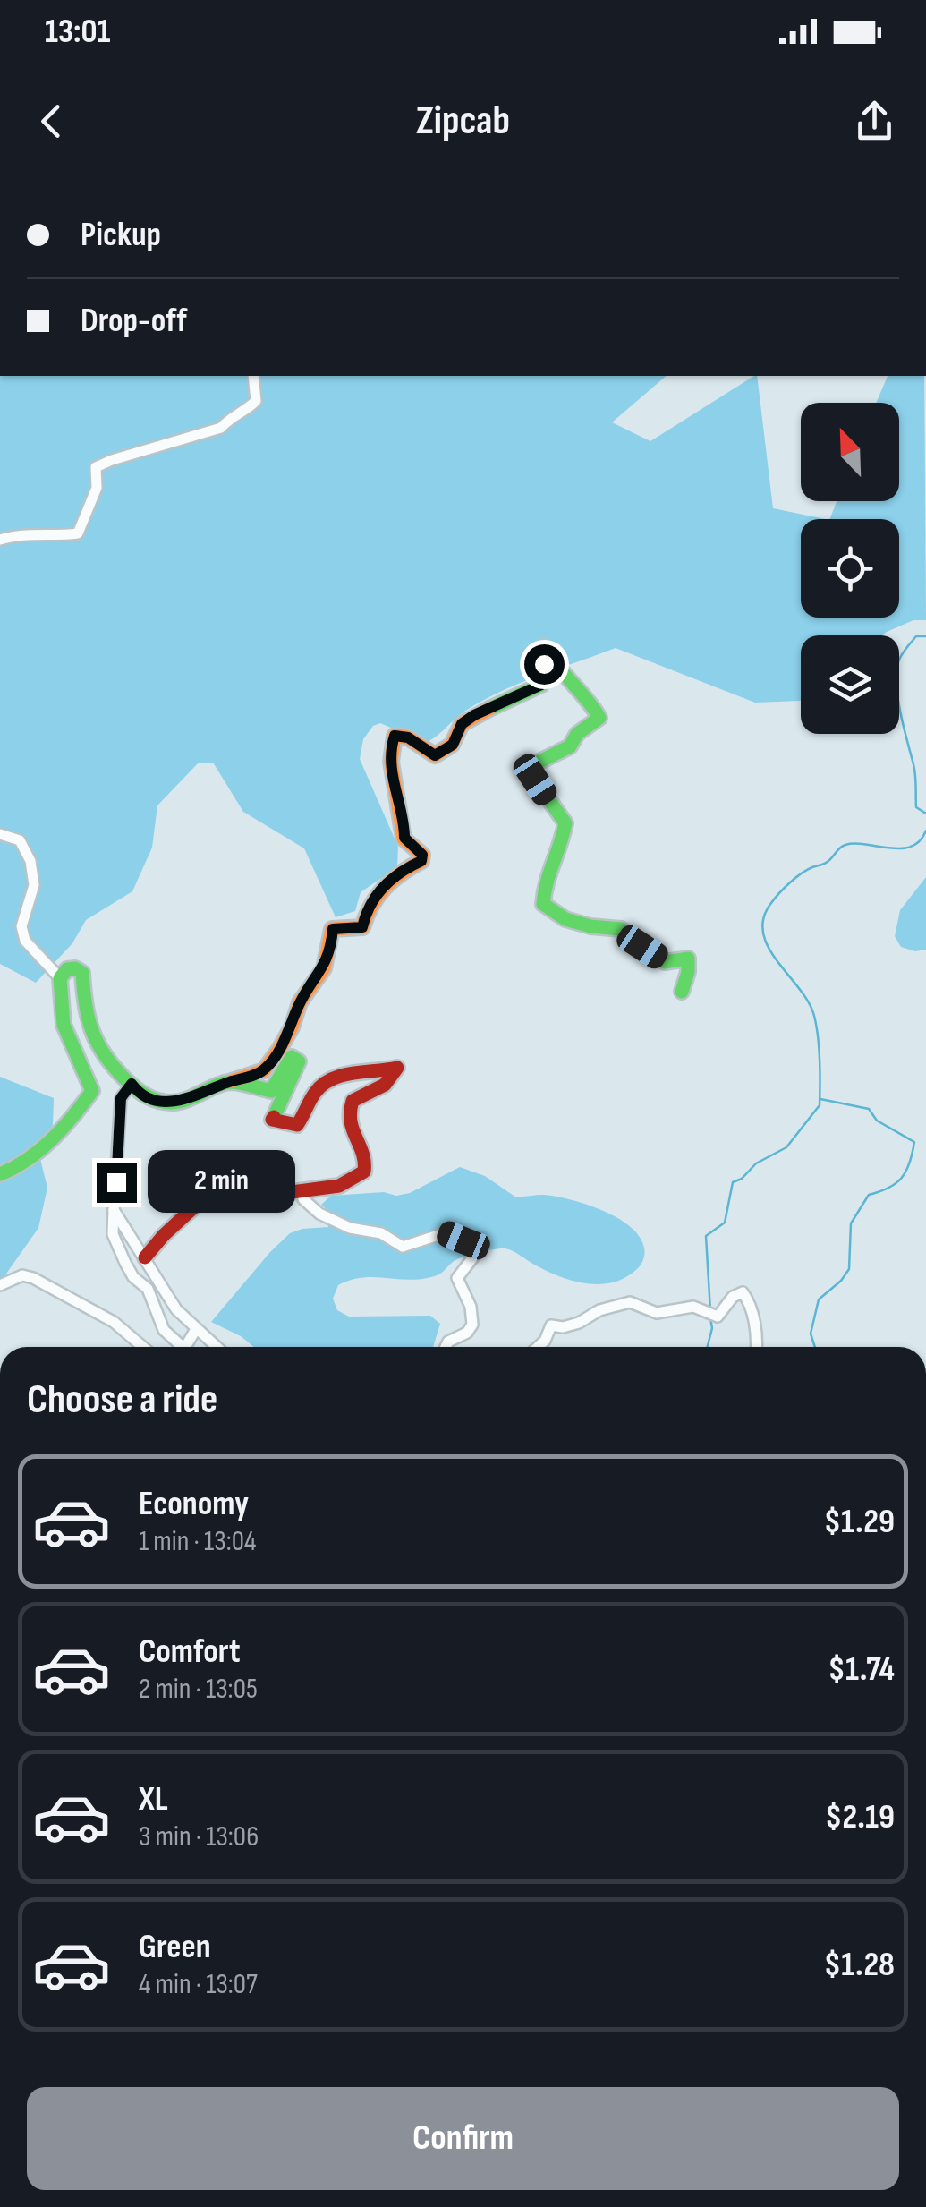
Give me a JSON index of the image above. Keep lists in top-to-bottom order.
{
  "north": "top left",
  "page": {
    "status": "13:01",
    "header": "Zipcab",
    "banner": ["Pickup", "Drop-off"],
    "bubble": "2 min",
    "heading": "Choose a ride",
    "list": [
      {
        "name": "Economy",
        "note": "1 min · 13:04",
        "value": "$1.29"
      },
      {
        "name": "Comfort",
        "note": "2 min · 13:05",
        "value": "$1.74"
      },
      {
        "name": "XL",
        "note": "3 min · 13:06",
        "value": "$2.19"
      },
      {
        "name": "Green",
        "note": "4 min · 13:07",
        "value": "$1.28"
      }
    ],
    "buttons": "Confirm"
  }
}
